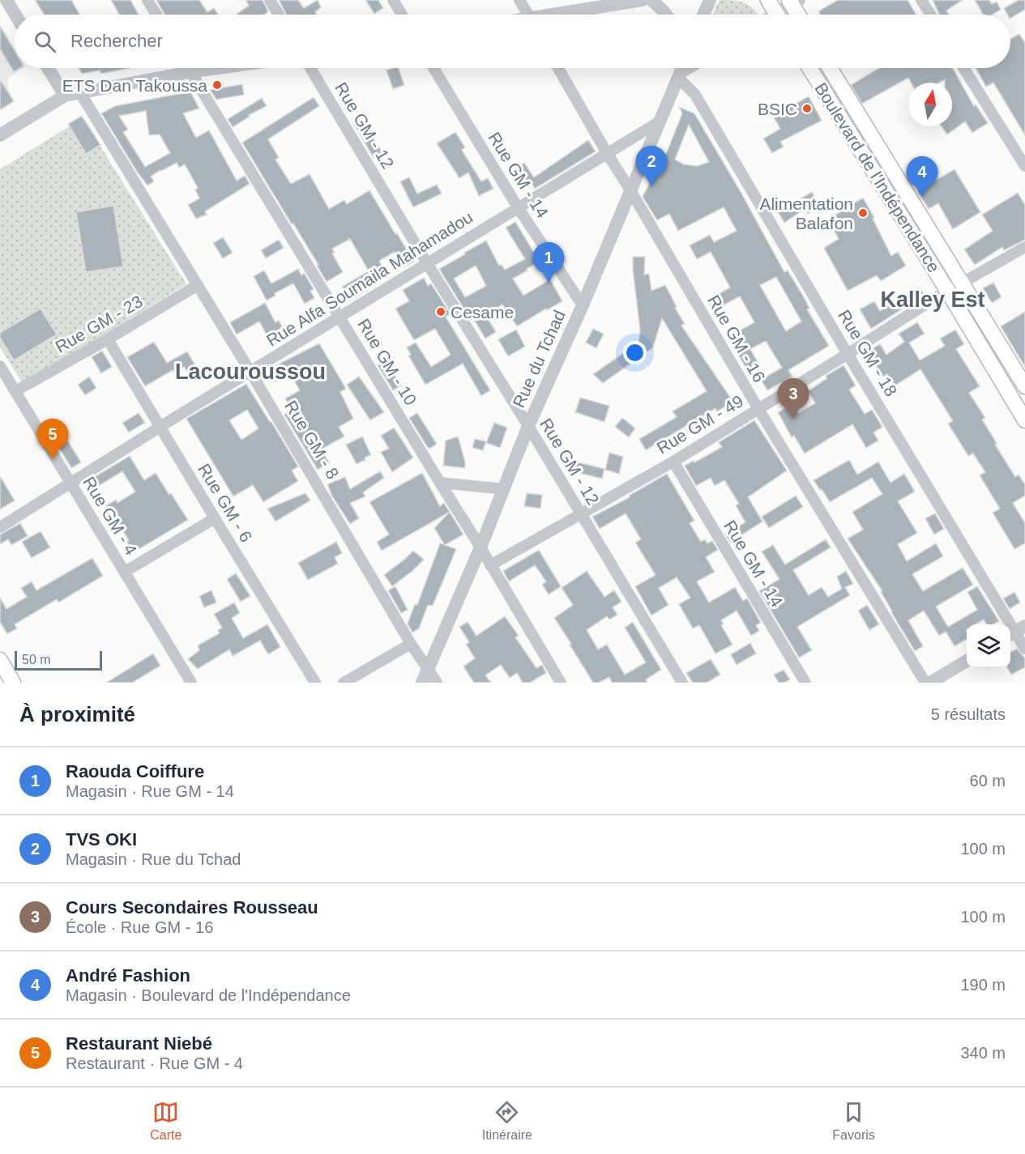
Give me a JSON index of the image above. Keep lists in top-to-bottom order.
{
  "streets": {
    "main road": ["Boulevard de l'Indépendance"],
    "street": [
      "Rue GM - 12",
      "Rue GM - 14",
      "Rue Alfa Soumaila Mahamadou",
      "Rue GM - 23",
      "Rue GM - 16",
      "Rue GM - 18",
      "Rue du Tchad",
      "Rue GM - 10",
      "Rue GM - 49",
      "Rue GM - 8",
      "Rue GM - 6",
      "Rue GM - 4"
    ]
  },
  "crossings": [
    ["Rue GM - 12", "Rue Alfa Soumaila Mahamadou"],
    ["Rue GM - 12", "Rue du Tchad"],
    ["Rue GM - 12", "Rue GM - 49"],
    ["Rue GM - 14", "Rue Alfa Soumaila Mahamadou"],
    ["Rue GM - 14", "Rue du Tchad"],
    ["Rue GM - 14", "Rue GM - 49"],
    ["Boulevard de l'Indépendance", "Rue GM - 49"],
    ["Rue Alfa Soumaila Mahamadou", "Rue GM - 16"],
    ["Rue Alfa Soumaila Mahamadou", "Rue du Tchad"],
    ["Rue Alfa Soumaila Mahamadou", "Rue GM - 10"],
    ["Rue Alfa Soumaila Mahamadou", "Rue GM - 8"],
    ["Rue Alfa Soumaila Mahamadou", "Rue GM - 6"],
    ["Rue Alfa Soumaila Mahamadou", "Rue GM - 4"],
    ["Rue GM - 23", "Rue GM - 8"],
    ["Rue GM - 23", "Rue GM - 6"],
    ["Rue GM - 23", "Rue GM - 4"],
    ["Rue GM - 16", "Rue du Tchad"],
    ["Rue GM - 16", "Rue GM - 49"],
    ["Rue GM - 18", "Rue GM - 49"],
    ["Rue du Tchad", "Rue GM - 10"],
    ["Rue du Tchad", "Rue GM - 8"],
    ["Rue GM - 10", "Rue GM - 49"]
  ],
  "districts": ["Kalley Est", "Lacouroussou"],
  "places": [
    "ETS Dan Takoussa",
    "BSIC",
    "Alimentation Balafon",
    "Cesame"
  ],
  "scale_bar": "50 m",
  "north": "top",
  "page": {
    "search": "Rechercher",
    "pins": [
      "2",
      "4",
      "1",
      "3",
      "5"
    ],
    "scale": "50 m",
    "heading": ["À proximité", "5 résultats"],
    "list": [
      {
        "mark": "1",
        "name": "Raouda Coiffure",
        "note": "Magasin · Rue GM - 14",
        "value": "60 m"
      },
      {
        "mark": "2",
        "name": "TVS OKI",
        "note": "Magasin · Rue du Tchad",
        "value": "100 m"
      },
      {
        "mark": "3",
        "name": "Cours Secondaires Rousseau",
        "note": "École · Rue GM - 16",
        "value": "100 m"
      },
      {
        "mark": "4",
        "name": "André Fashion",
        "note": "Magasin · Boulevard de l'Indépendance",
        "value": "190 m"
      },
      {
        "mark": "5",
        "name": "Restaurant Niebé",
        "note": "Restaurant · Rue GM - 4",
        "value": "340 m"
      }
    ],
    "nav": ["Carte", "Itinéraire", "Favoris"]
  }
}
